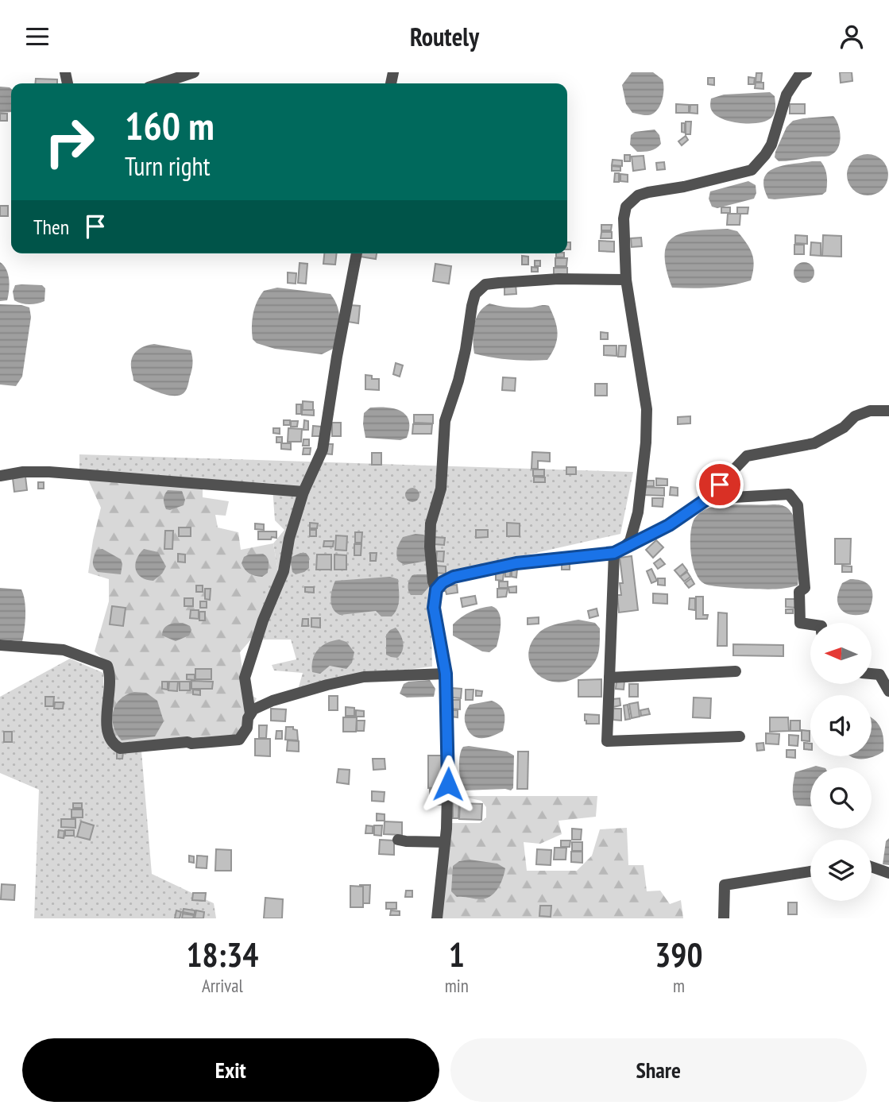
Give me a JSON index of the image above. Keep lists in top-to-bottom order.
{
  "north": "left",
  "page": {
    "header": "Routely",
    "turn": ["160 m", "Turn right"],
    "then": "Then",
    "eta": [
      "18:34",
      "Arrival",
      "1",
      "min",
      "390",
      "m"
    ],
    "buttons": ["Exit", "Share"]
  }
}
